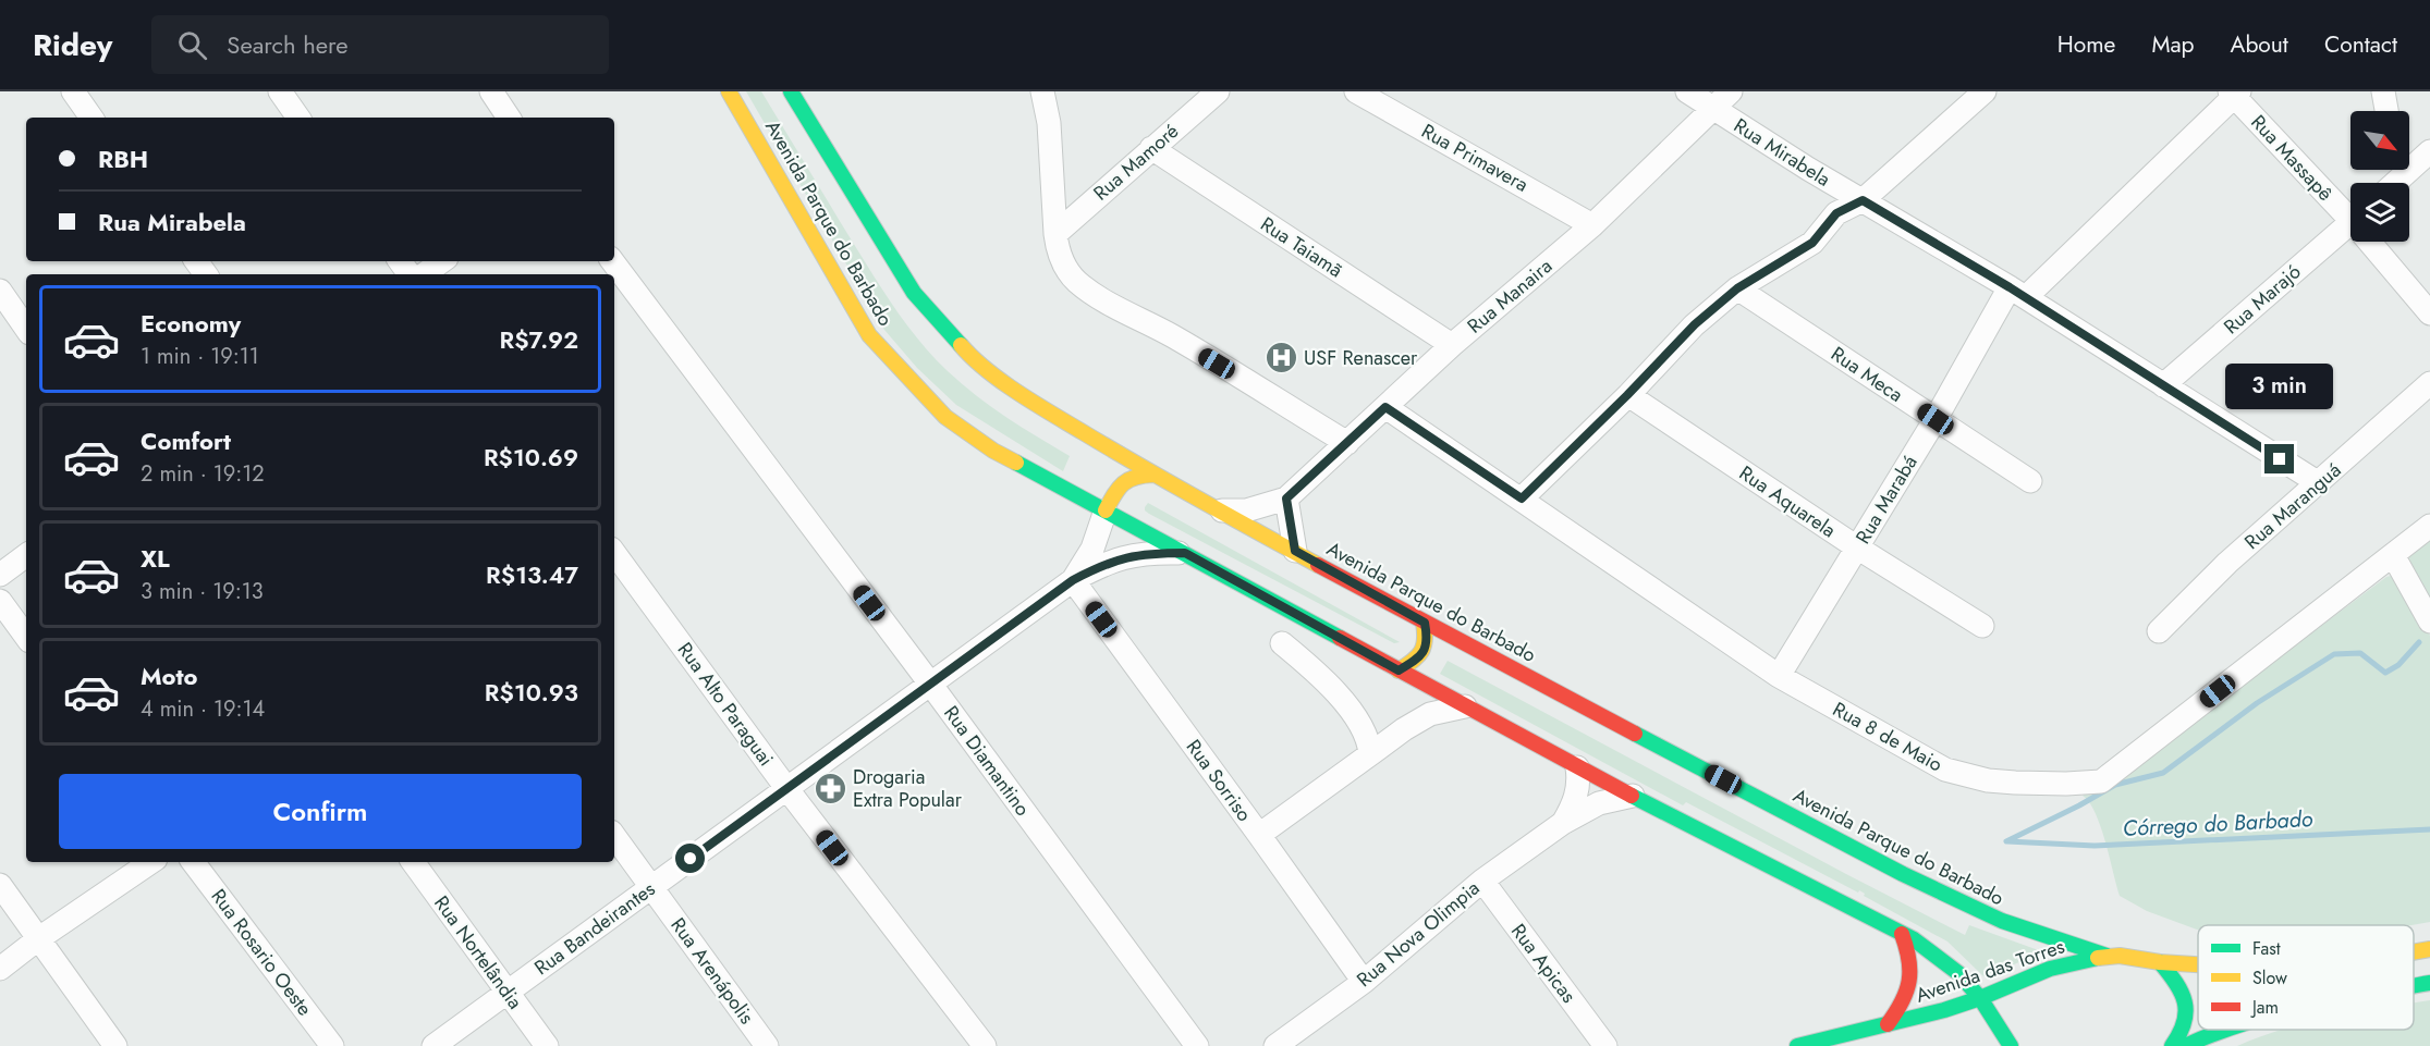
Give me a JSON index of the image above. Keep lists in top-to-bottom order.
{
  "streets": {
    "main road": ["Avenida Parque do Barbado", "Avenida das Torres"],
    "street": [
      "Rua Mirabela",
      "Rua Primavera",
      "Rua Massapê",
      "Rua Mamoré",
      "Rua Taiamã",
      "Rua Manaira",
      "Rua Marajó",
      "Rua Meca",
      "Rua Marabá",
      "Rua Aquarela",
      "Rua Maranguá",
      "Rua Alto Paraguai",
      "Rua 8 de Maio",
      "Rua Diamantino",
      "Rua Sorriso",
      "Rua Bandeirantes",
      "Rua Nova Olimpia",
      "Rua Rosario Oeste",
      "Rua Nortelândia",
      "Rua Apicas",
      "Rua Arenápolis"
    ]
  },
  "crossings": [
    ["Rua Mirabela", "Rua Manaira"],
    ["Rua Mirabela", "Rua Marajó"],
    ["Rua Mirabela", "Rua Marabá"],
    ["Rua Mirabela", "Rua Maranguá"],
    ["Rua Primavera", "Rua Manaira"],
    ["Rua Massapê", "Rua Marabá"],
    ["Rua Mamoré", "Rua Taiamã"],
    ["Avenida Parque do Barbado", "Rua Manaira"],
    ["Avenida Parque do Barbado", "Rua Bandeirantes"],
    ["Avenida Parque do Barbado", "Rua Nova Olimpia"],
    ["Avenida Parque do Barbado", "Avenida das Torres"],
    ["Rua Taiamã", "Rua Manaira"],
    ["Rua Manaira", "Rua 8 de Maio"],
    ["Rua Meca", "Rua Marabá"],
    ["Rua Marabá", "Rua Aquarela"],
    ["Rua Marabá", "Rua 8 de Maio"],
    ["Rua Alto Paraguai", "Rua Bandeirantes"],
    ["Rua Diamantino", "Rua Bandeirantes"],
    ["Rua Sorriso", "Rua Bandeirantes"],
    ["Rua Sorriso", "Rua Nova Olimpia"],
    ["Rua Bandeirantes", "Rua Nortelândia"],
    ["Rua Bandeirantes", "Rua Arenápolis"],
    ["Rua Nova Olimpia", "Rua Apicas"]
  ],
  "water": ["Córrego do Barbado"],
  "places": {
    "hospital": ["USF Renascer"],
    "pharmacy": ["Drogaria Extra Popular"]
  },
  "legend": ["Fast", "Slow", "Jam"],
  "north": "bottom right",
  "page": {
    "header": "Ridey",
    "search": "Search here",
    "nav": [
      "Home",
      "Map",
      "About",
      "Contact"
    ],
    "banner": ["RBH", "Rua Mirabela"],
    "list": [
      {
        "name": "Economy",
        "note": "1 min · 19:11",
        "value": "R$7.92"
      },
      {
        "name": "Comfort",
        "note": "2 min · 19:12",
        "value": "R$10.69"
      },
      {
        "name": "XL",
        "note": "3 min · 19:13",
        "value": "R$13.47"
      },
      {
        "name": "Moto",
        "note": "4 min · 19:14",
        "value": "R$10.93"
      }
    ],
    "bubble": "3 min",
    "buttons": "Confirm"
  }
}
